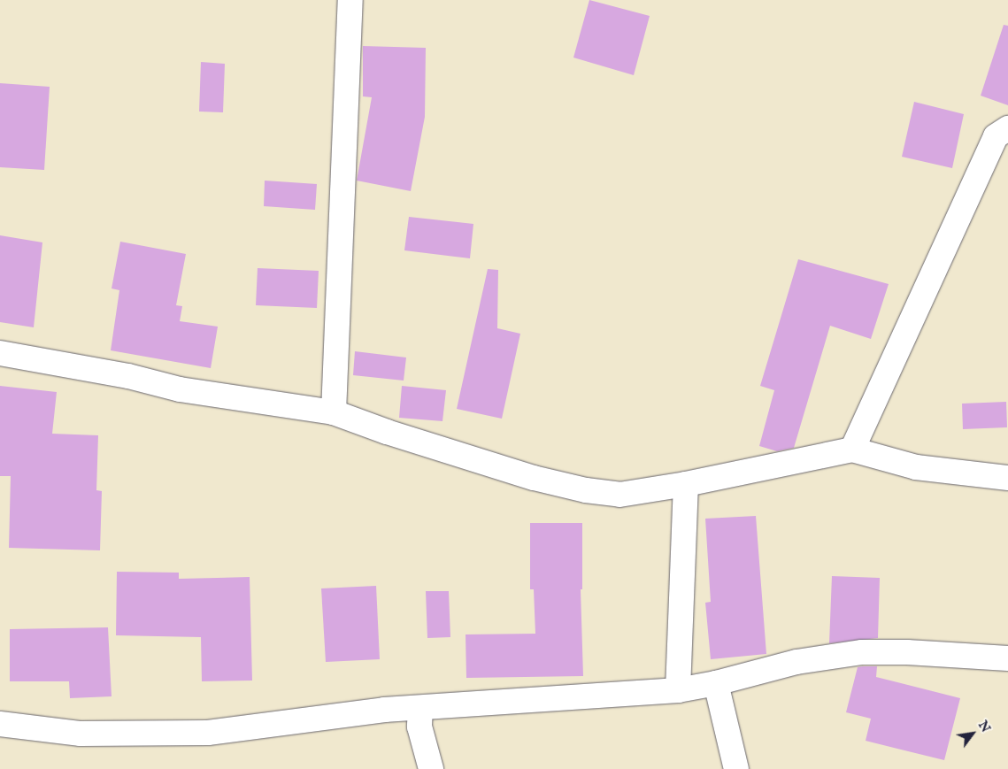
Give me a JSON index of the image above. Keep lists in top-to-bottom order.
{
  "north": "top right"
}
